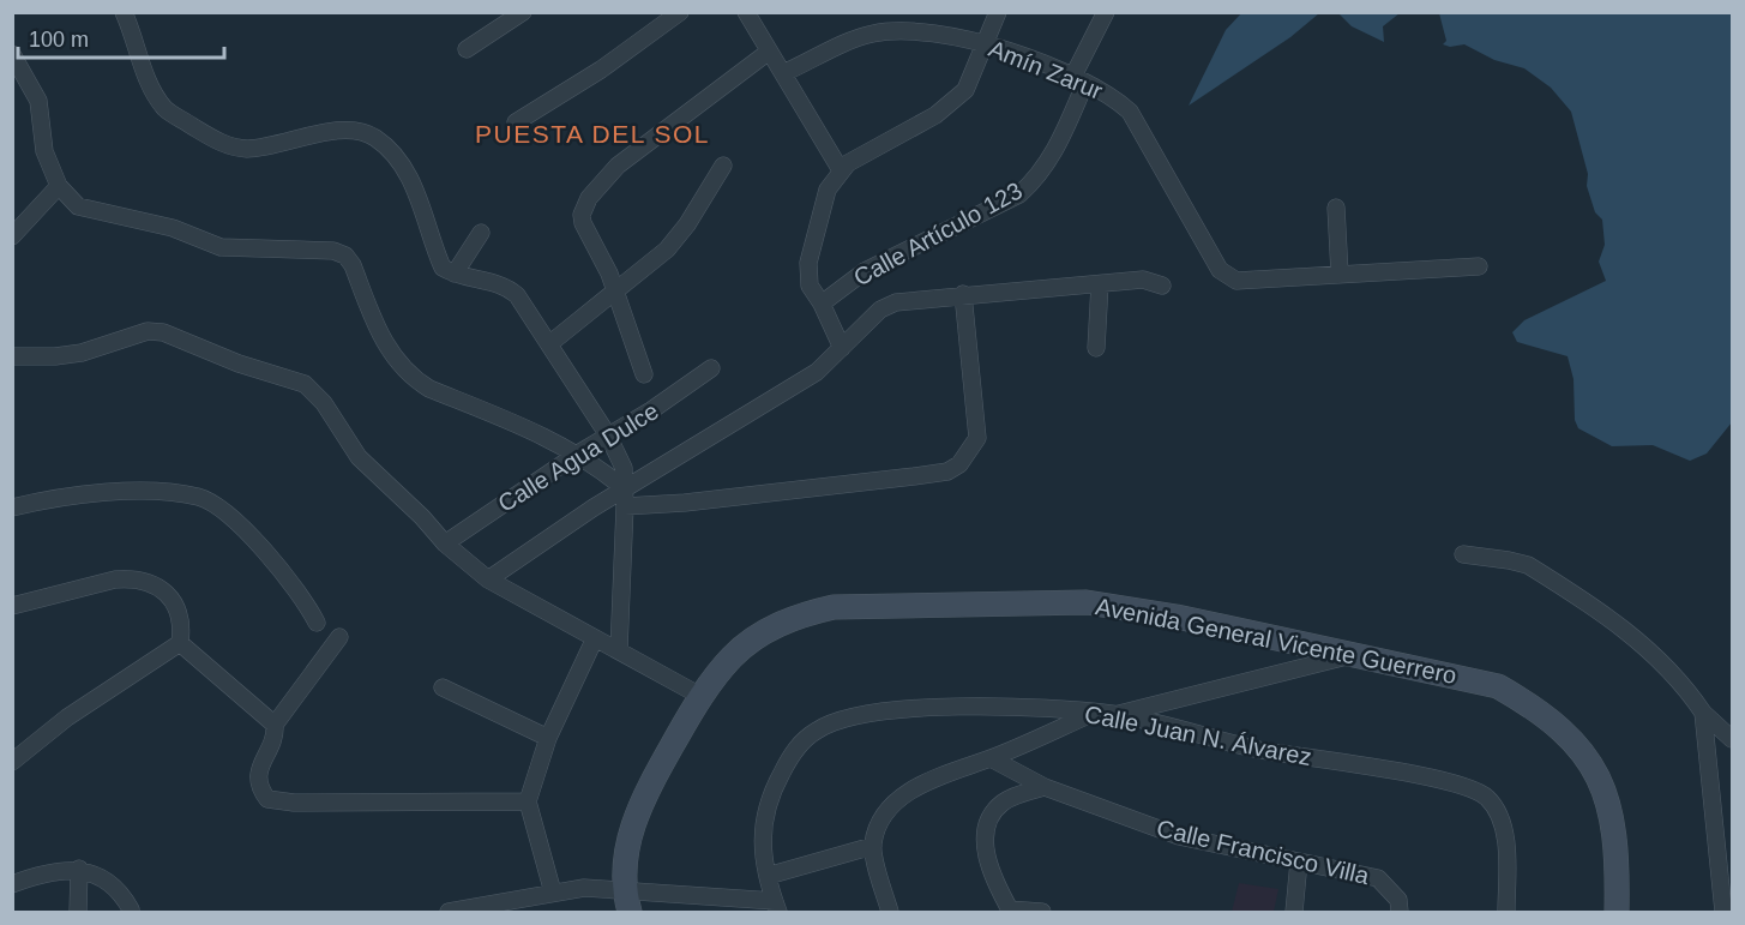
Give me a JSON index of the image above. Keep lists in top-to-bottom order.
{
  "streets": {
    "street": [
      "Amín Zarur",
      "Calle Artículo 123",
      "Calle Agua Dulce",
      "Avenida General Vicente Guerrero",
      "Calle Juan N. Álvarez",
      "Calle Francisco Villa"
    ]
  },
  "crossings": [
    ["Amín Zarur", "Calle Artículo 123"]
  ],
  "districts": ["PUESTA DEL SOL"],
  "scale_bar": "100 m"
}
